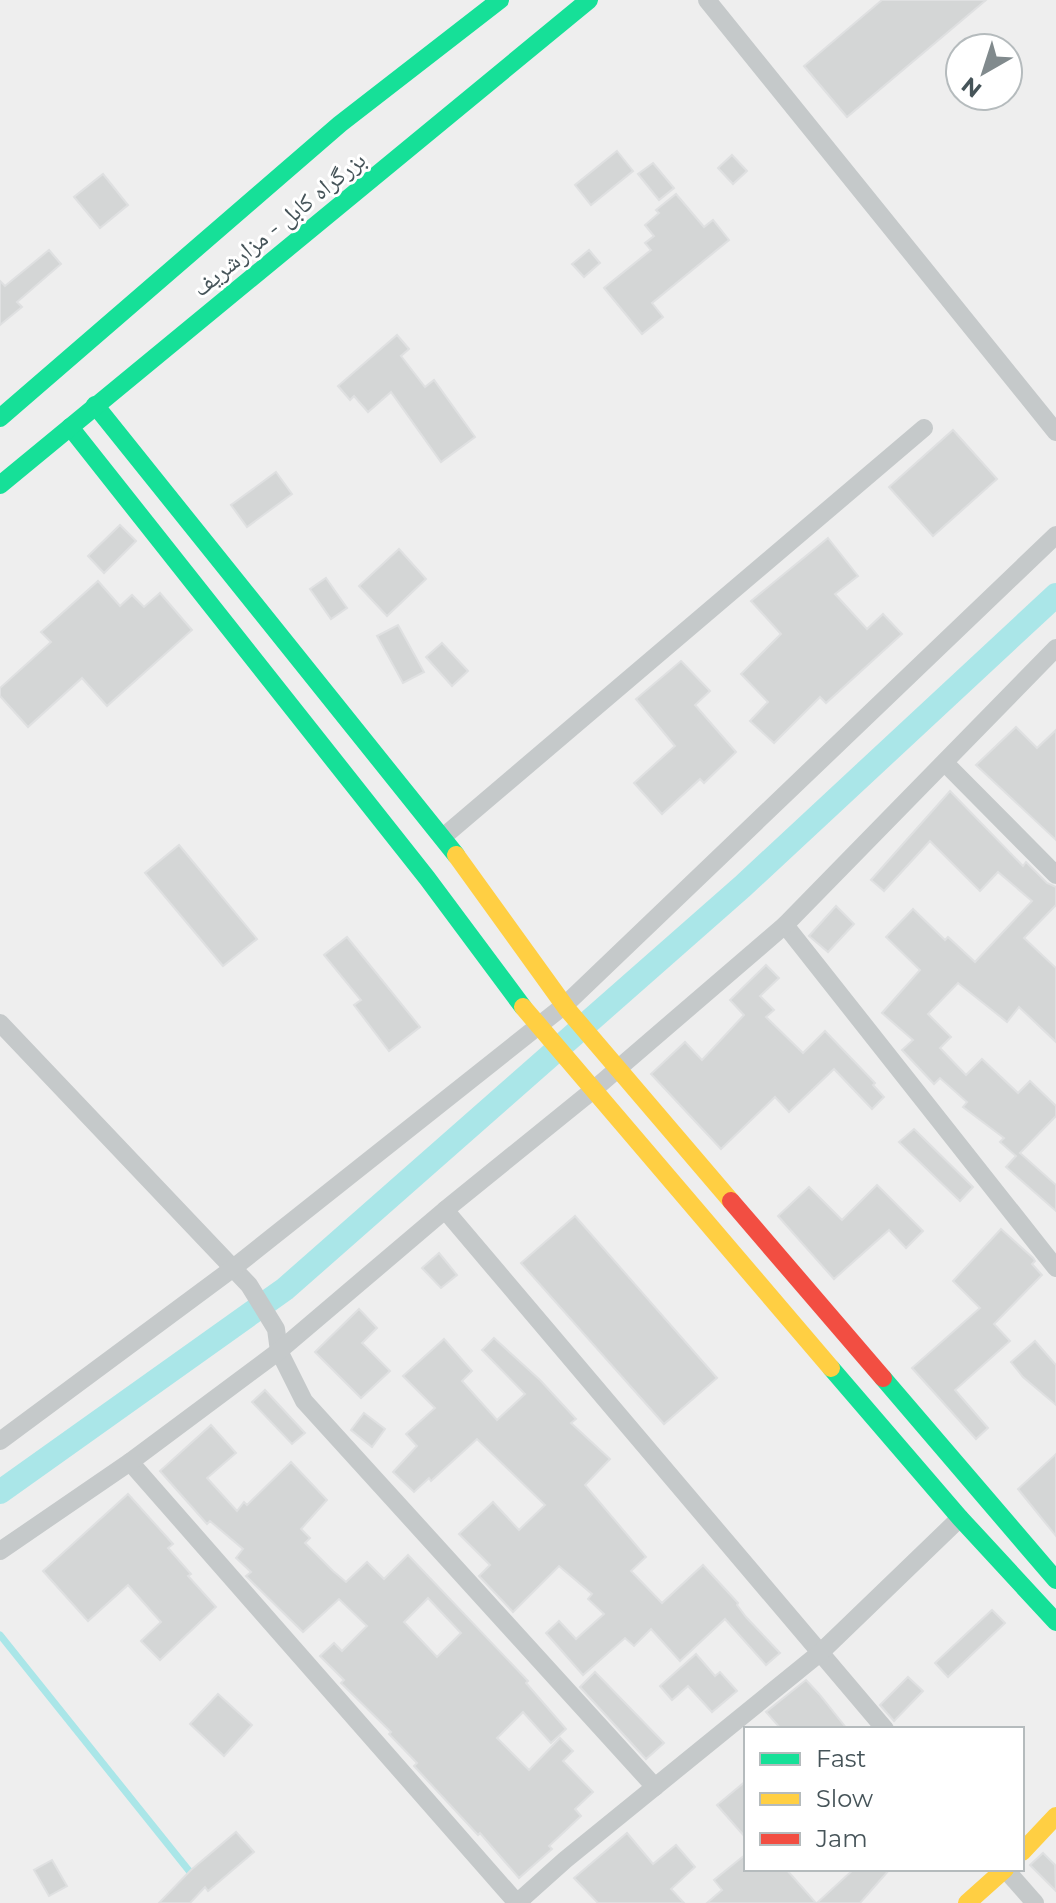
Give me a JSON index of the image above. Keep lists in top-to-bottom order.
{
  "streets": {
    "main road": ["بزرگراه کابل - مزارشریف"]
  },
  "legend": ["Fast", "Slow", "Jam"],
  "north": "bottom left"
}
